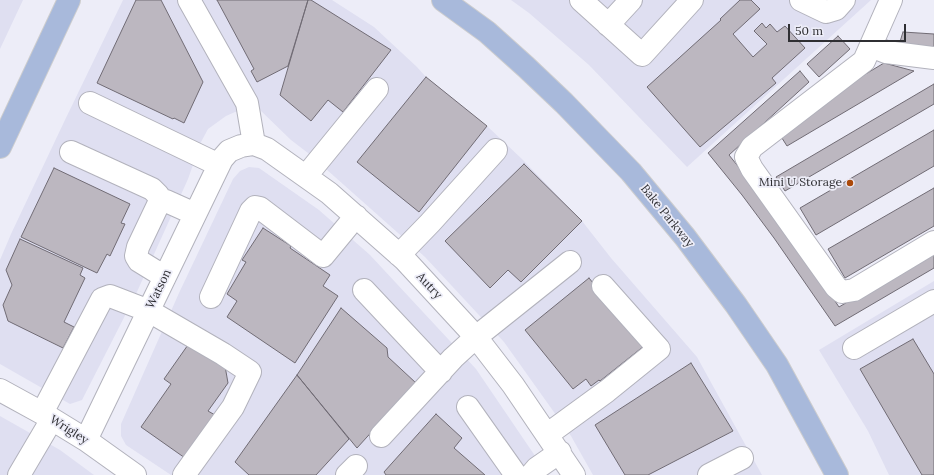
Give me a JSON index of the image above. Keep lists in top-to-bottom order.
{
  "streets": {
    "main road": ["Bake Parkway"],
    "street": ["Autry", "Watson", "Wrigley"]
  },
  "crossings": [
    ["Autry", "Watson"],
    ["Watson", "Wrigley"]
  ],
  "places": ["Mini U Storage"],
  "scale_bar": "50 m"
}
